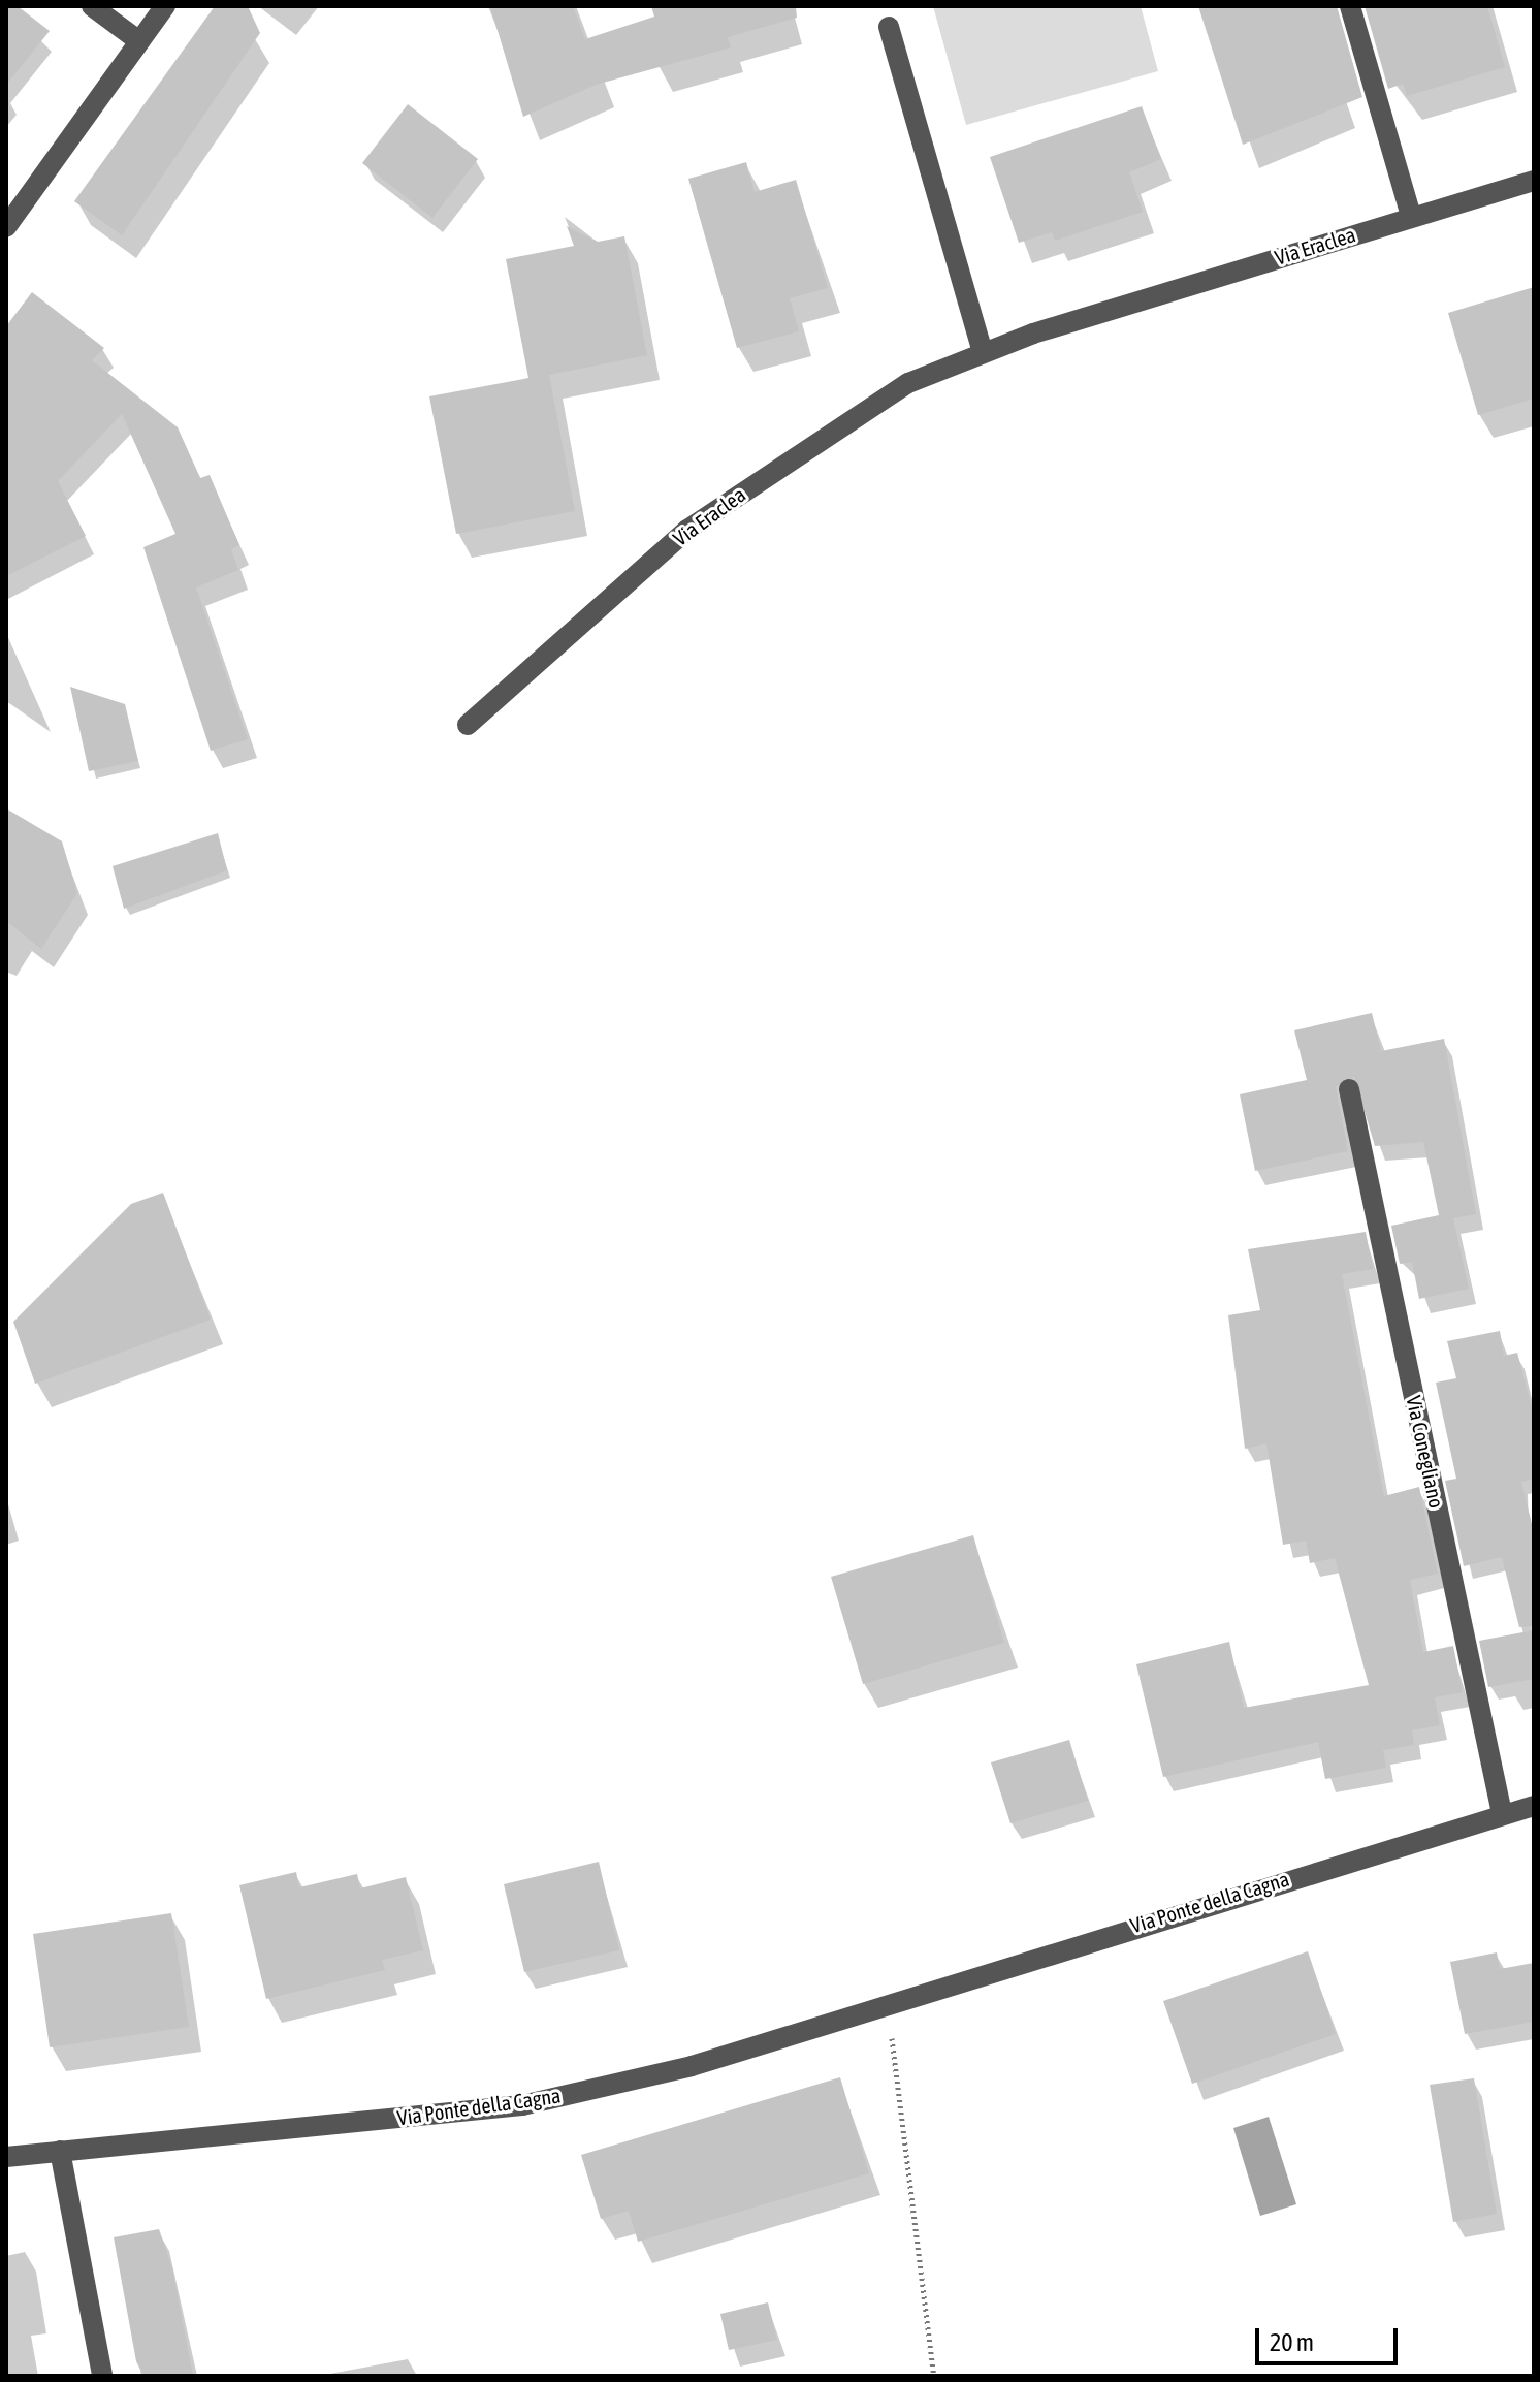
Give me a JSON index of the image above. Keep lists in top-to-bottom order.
{
  "streets": {
    "street": ["Via Eraclea", "Via Conegliano", "Via Ponte della Cagna"]
  },
  "crossings": [
    ["Via Conegliano", "Via Ponte della Cagna"]
  ],
  "scale_bar": "20 m"
}
